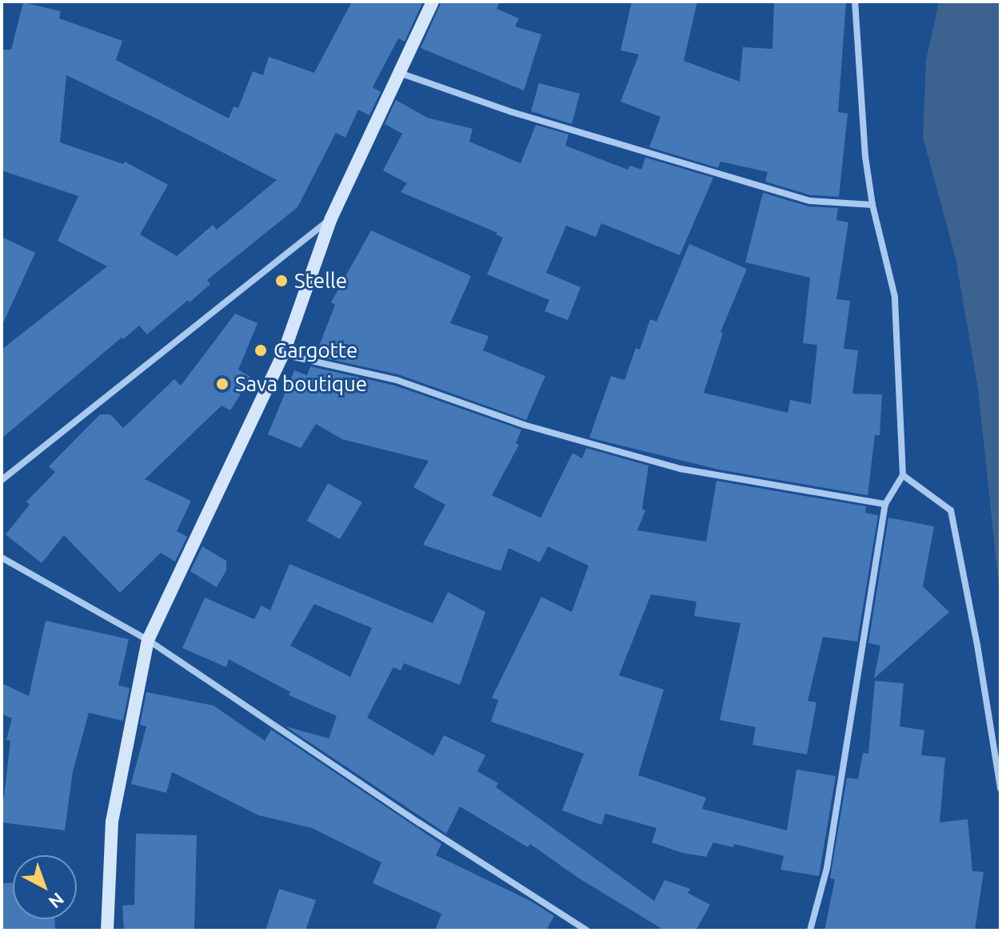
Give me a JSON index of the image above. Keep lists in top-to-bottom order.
{
  "places": ["Stelle", "Gargotte", "Sava boutique"],
  "north": "bottom right"
}
